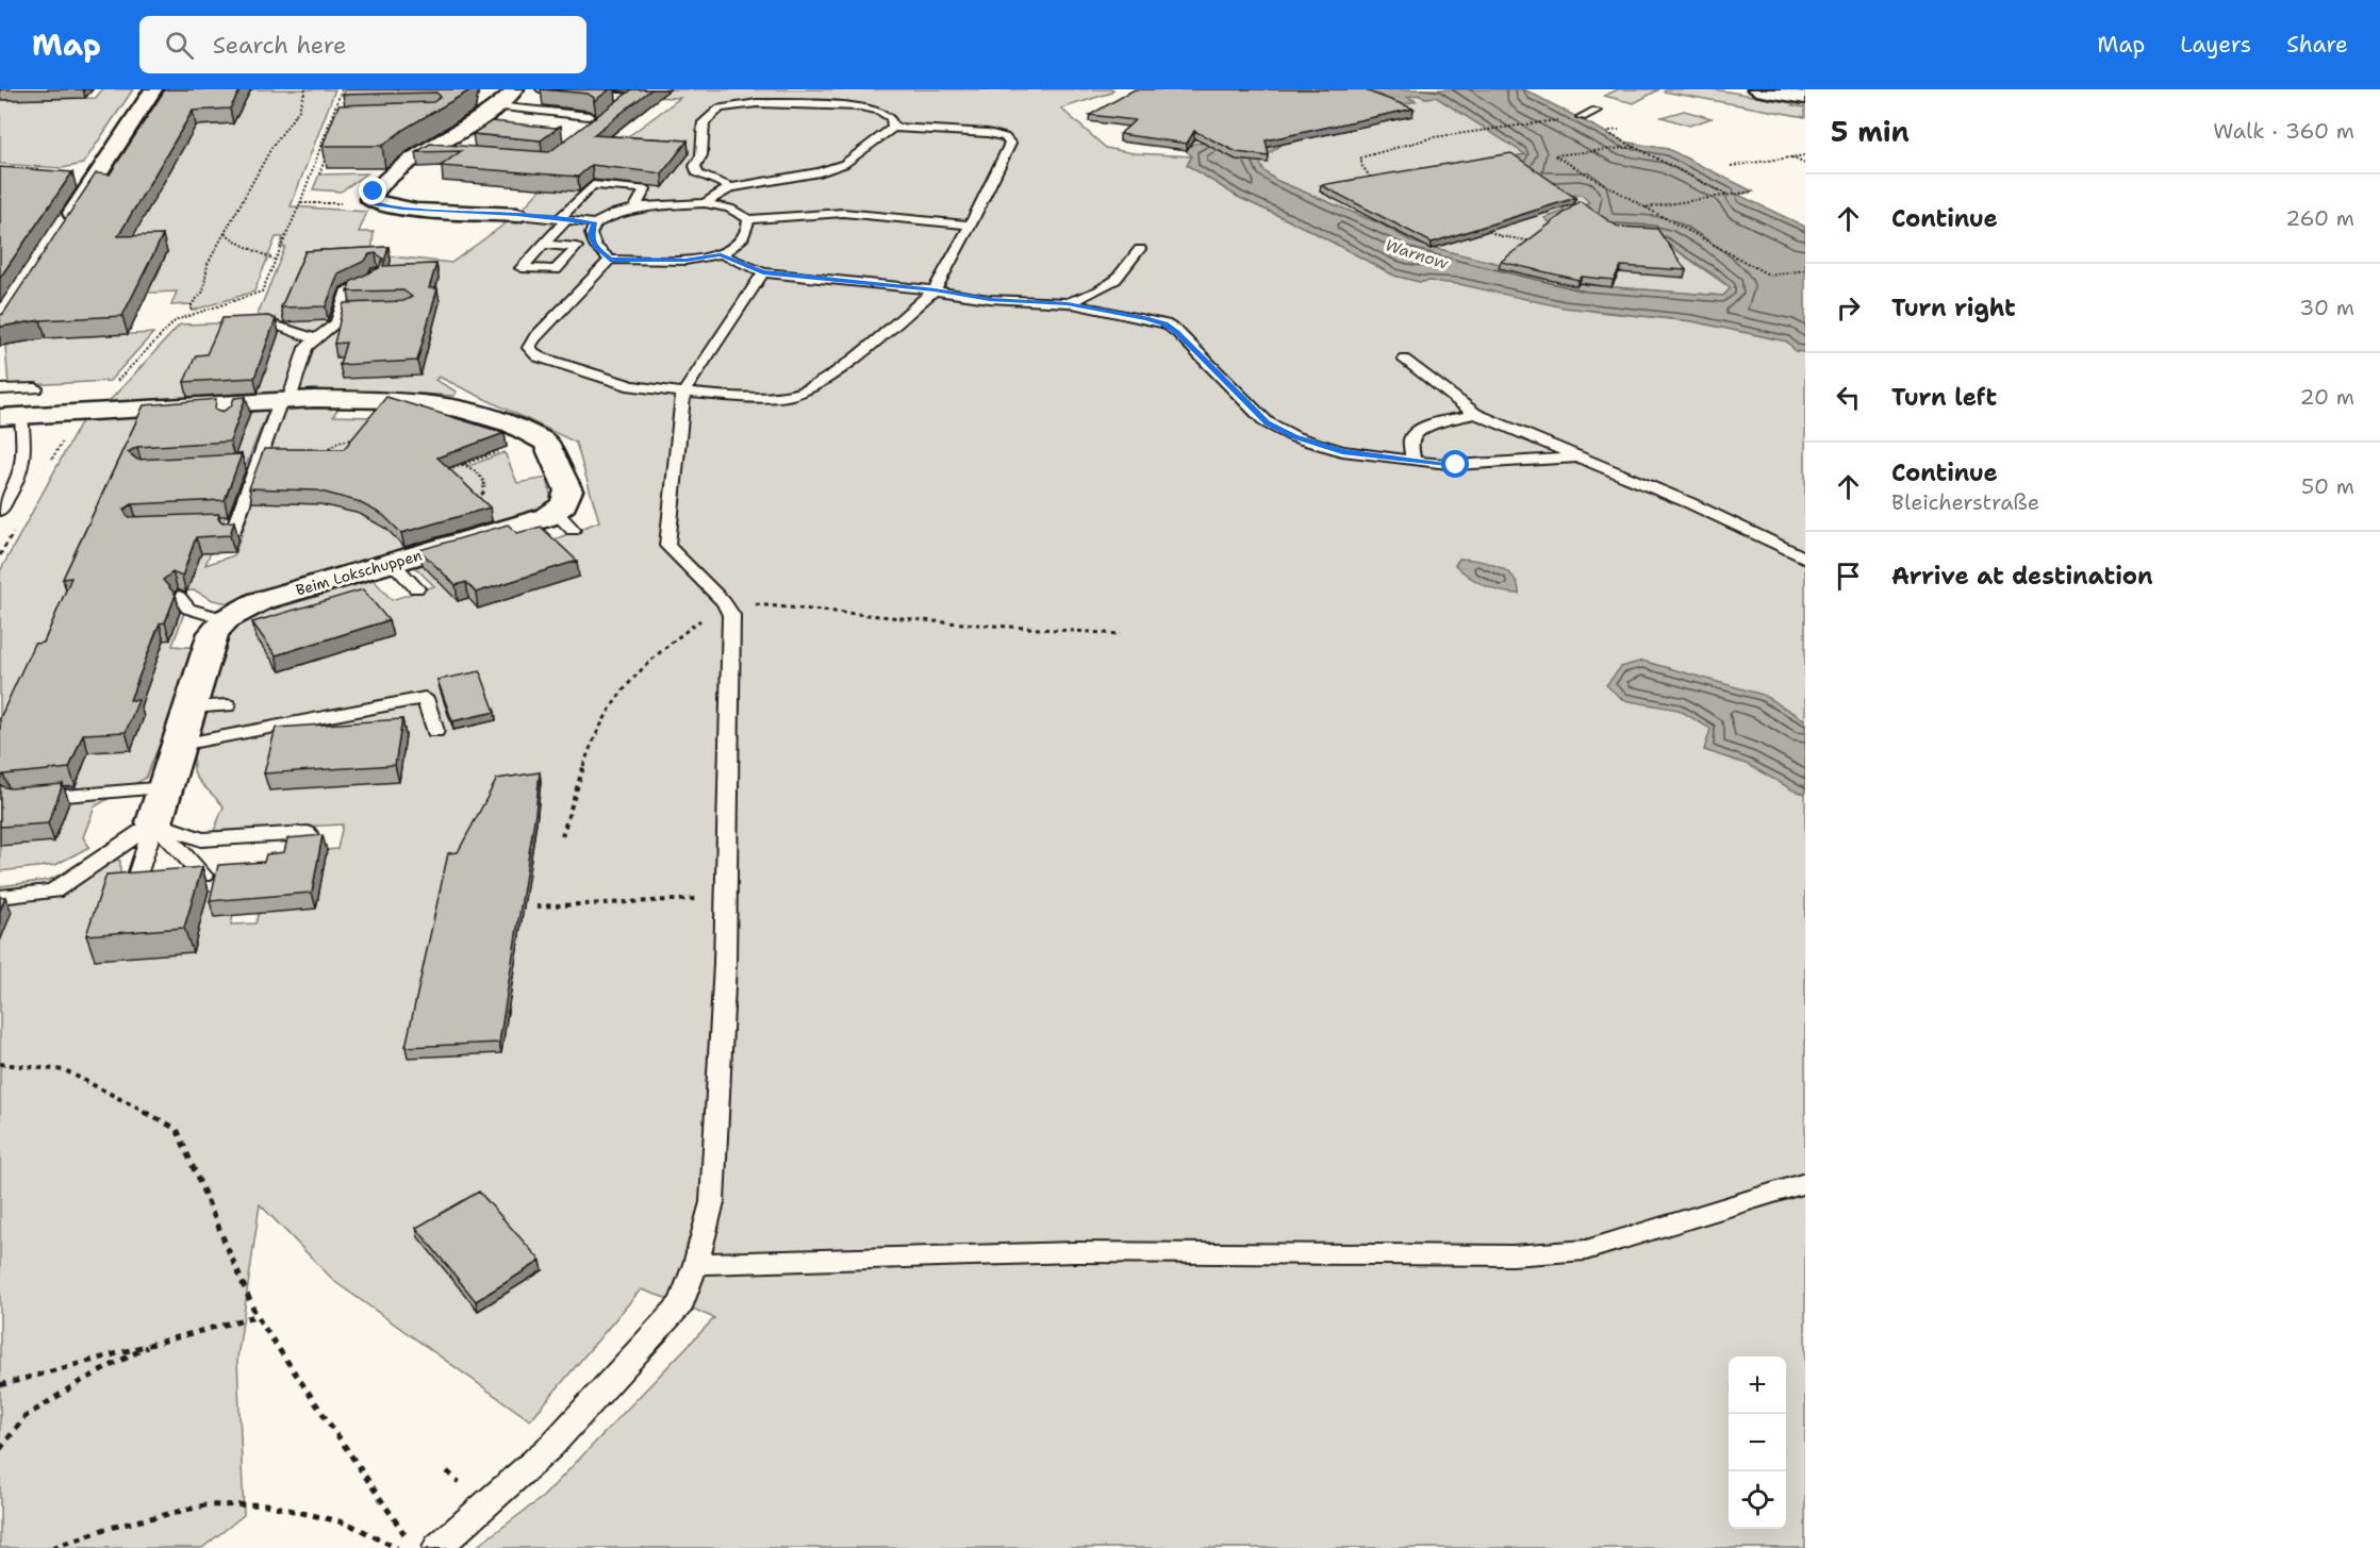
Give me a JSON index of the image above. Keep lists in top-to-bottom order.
{
  "streets": {
    "street": ["Beim Lokschuppen"]
  },
  "water": ["Warnow"],
  "page": {
    "header": "Map",
    "search": "Search here",
    "nav": ["Map", "Layers", "Share"],
    "heading": ["5 min", "Walk · 360 m"],
    "list": [
      ["Continue", "260 m"],
      ["Turn right", "30 m"],
      ["Turn left", "20 m"],
      ["Continue", "Bleicherstraße", "50 m"],
      "Arrive at destination"
    ],
    "map_buttons": ["+", "−"]
  }
}
